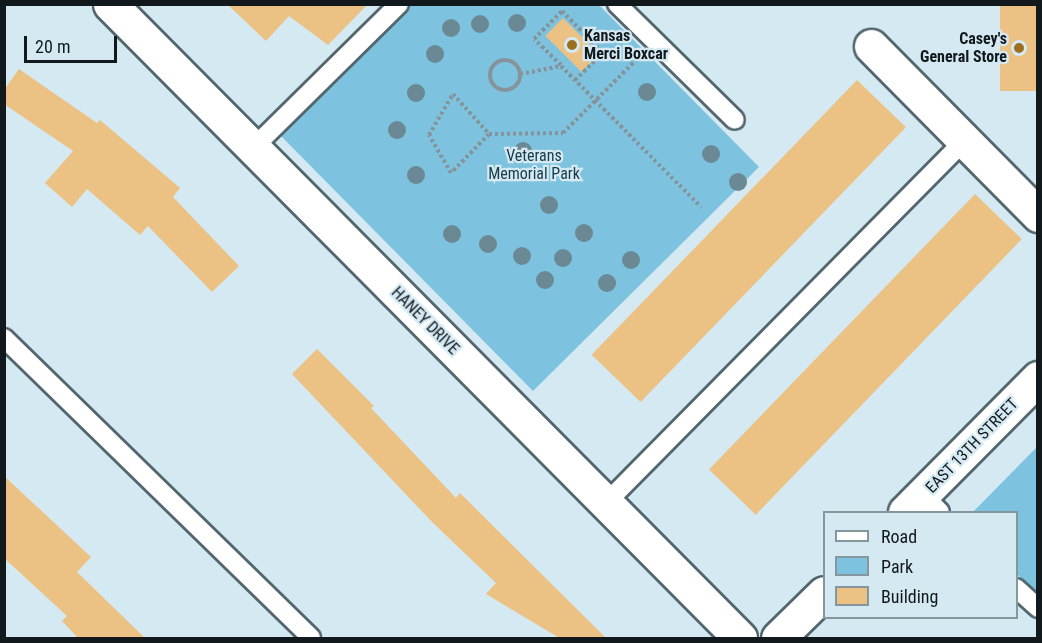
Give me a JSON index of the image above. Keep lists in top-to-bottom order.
{
  "streets": {
    "street": ["HANEY DRIVE", "EAST 13TH STREET"]
  },
  "parks": ["Veterans Memorial Park"],
  "places": ["Kansas Merci Boxcar", "Casey's General Store"],
  "legend": ["Road", "Park", "Building"],
  "scale_bar": "20 m"
}
